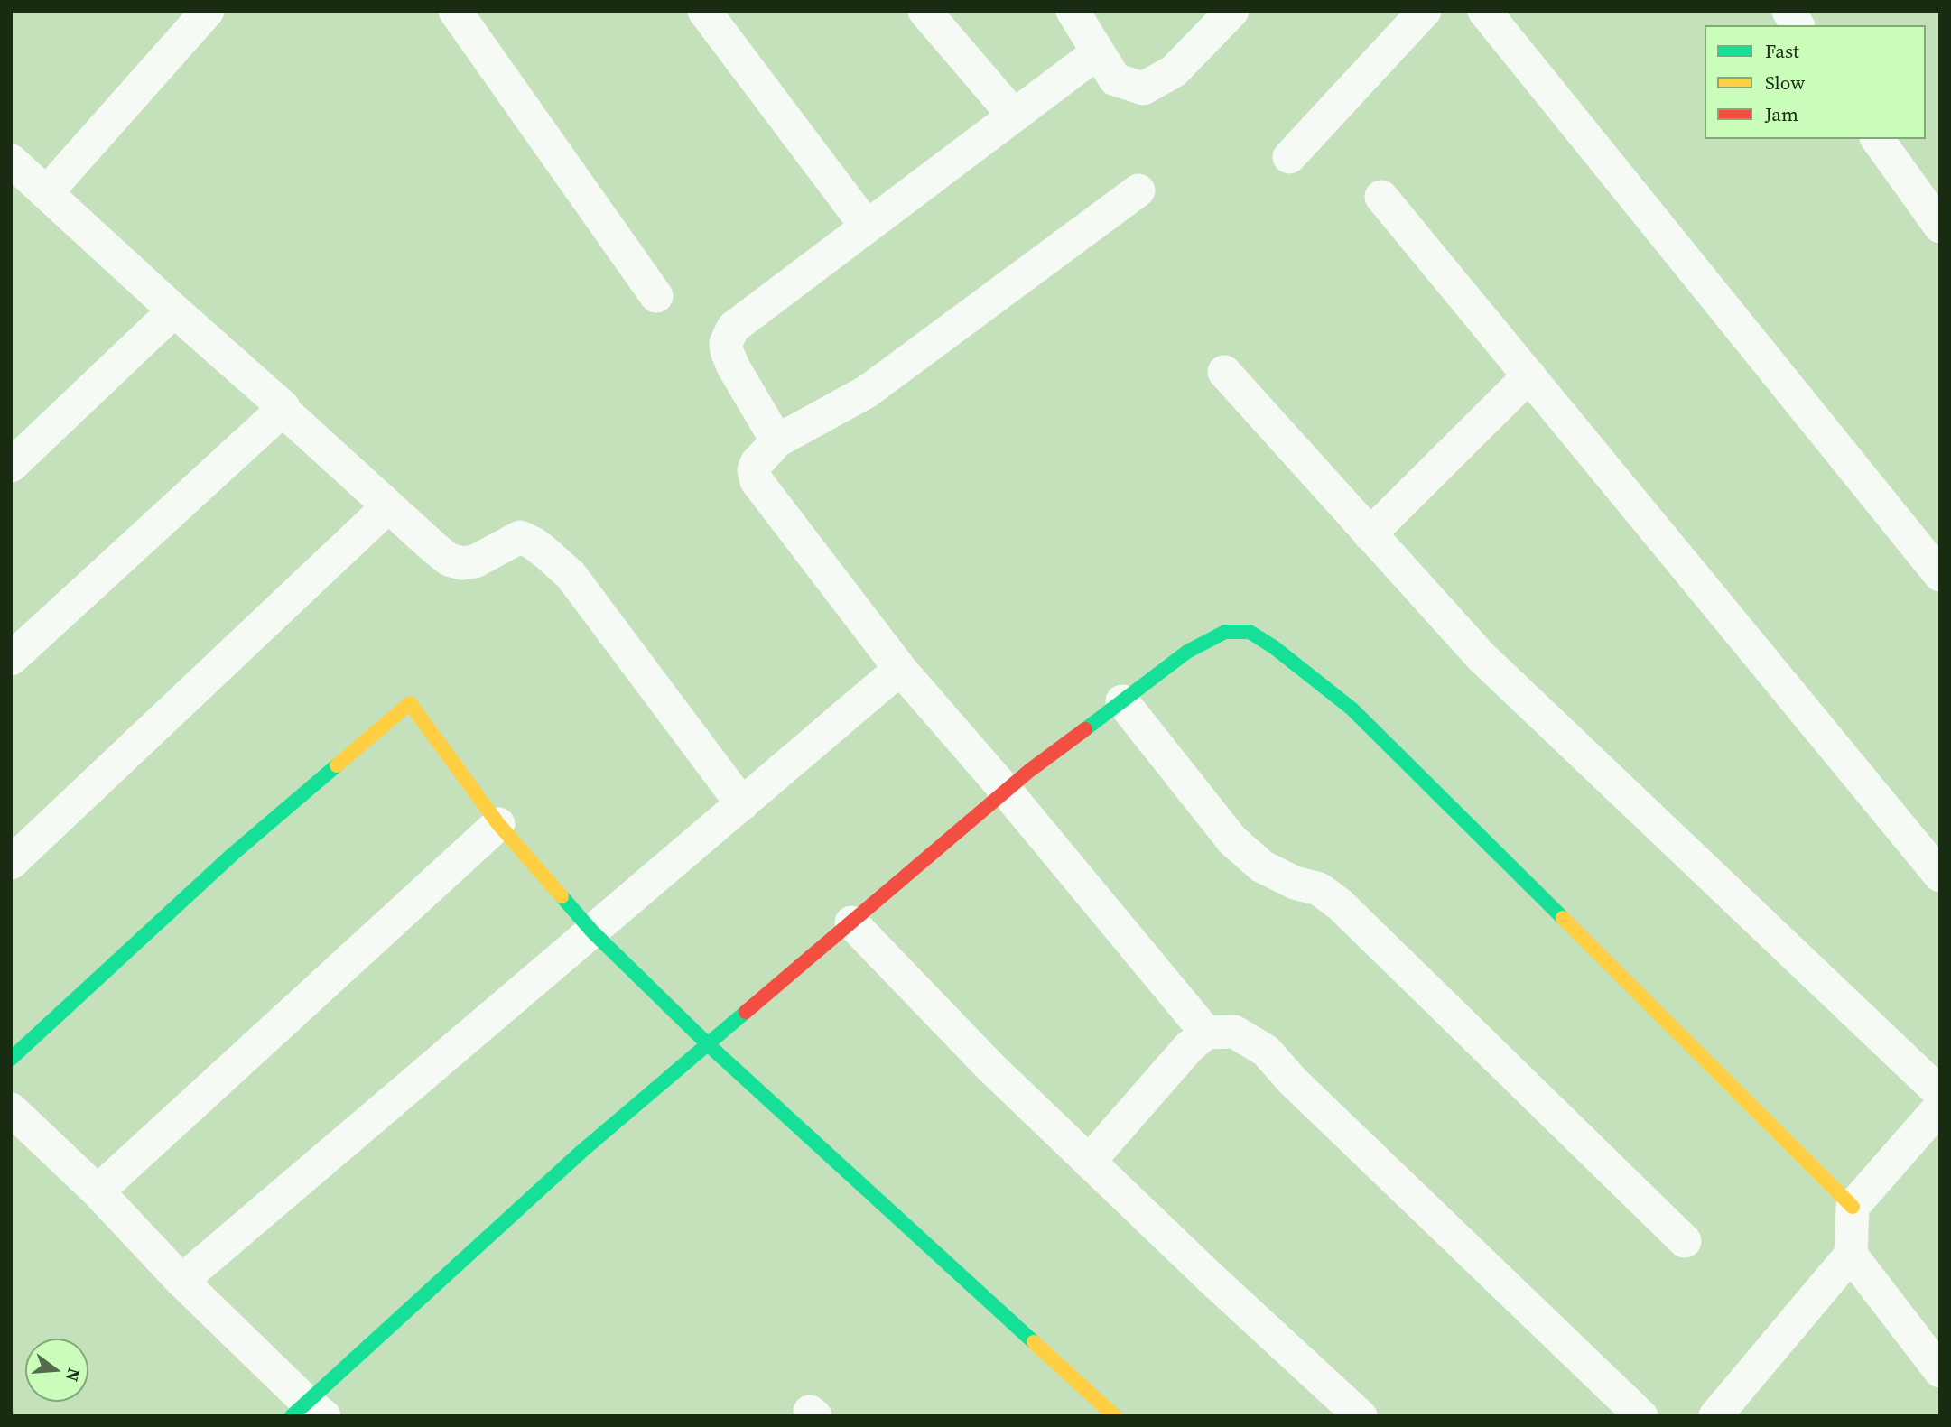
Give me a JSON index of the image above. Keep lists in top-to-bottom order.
{
  "legend": ["Fast", "Slow", "Jam"],
  "north": "right"
}
